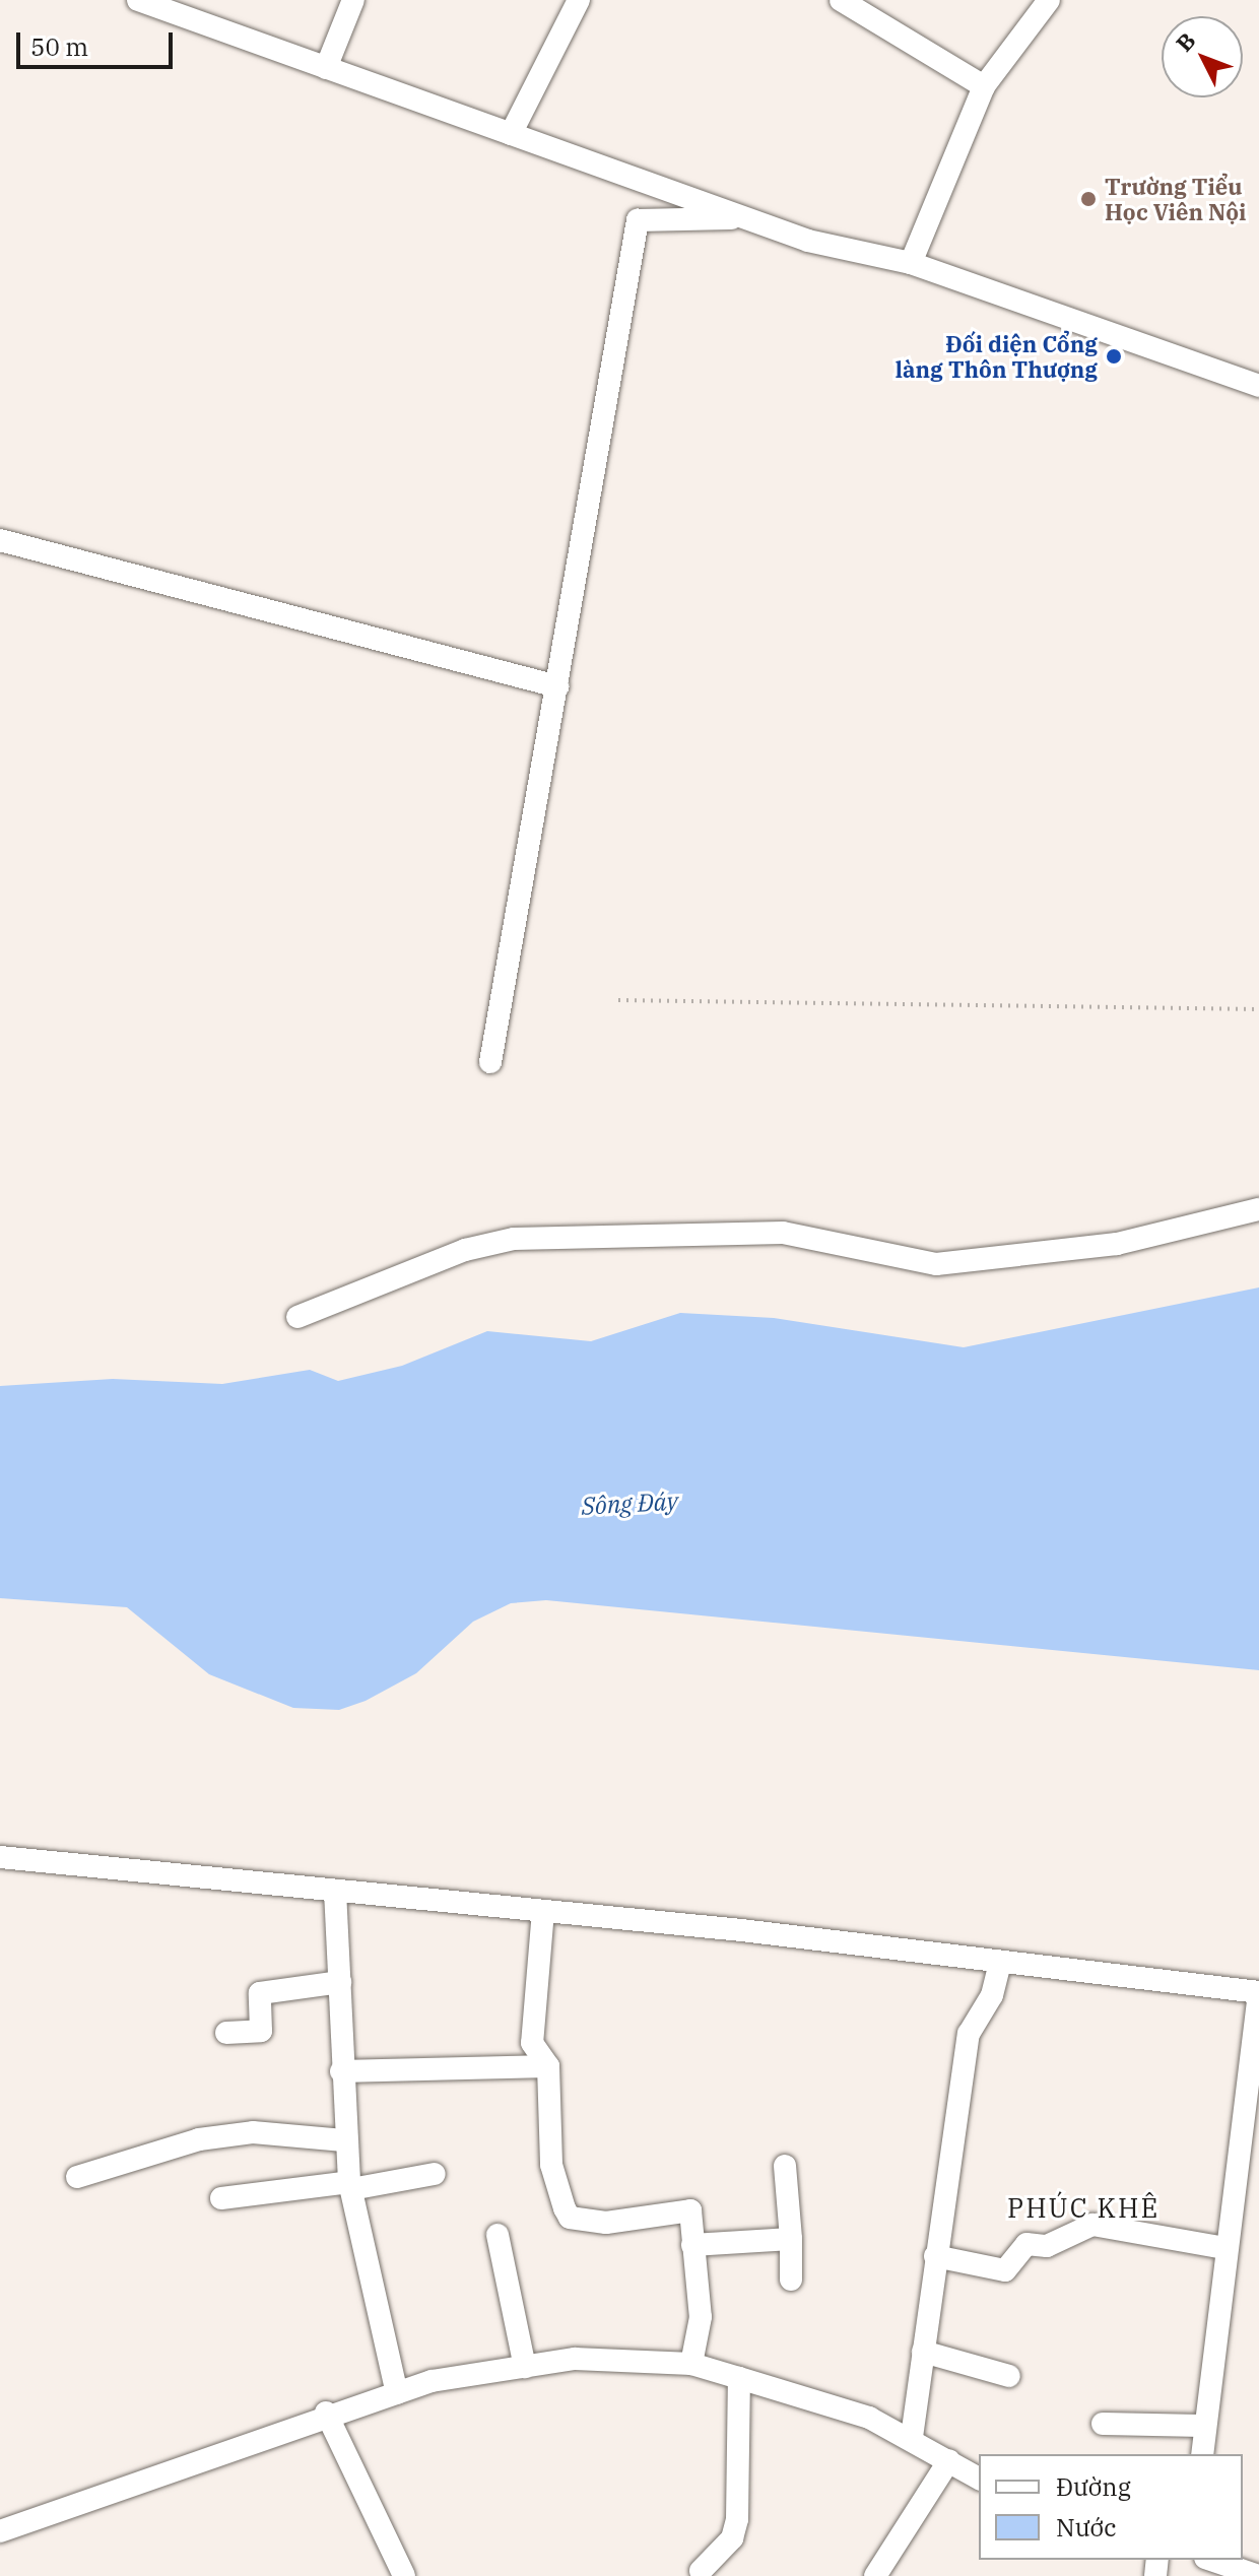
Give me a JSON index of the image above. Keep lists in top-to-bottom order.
{
  "districts": ["PHÚC KHÊ"],
  "water": ["Sông Đáy"],
  "places": ["Trường Tiểu Học Viên Nội", "Đối diện Cổng làng Thôn Thượng"],
  "legend": ["Đường", "Nước"],
  "scale_bar": "50 m",
  "north": "top left"
}
